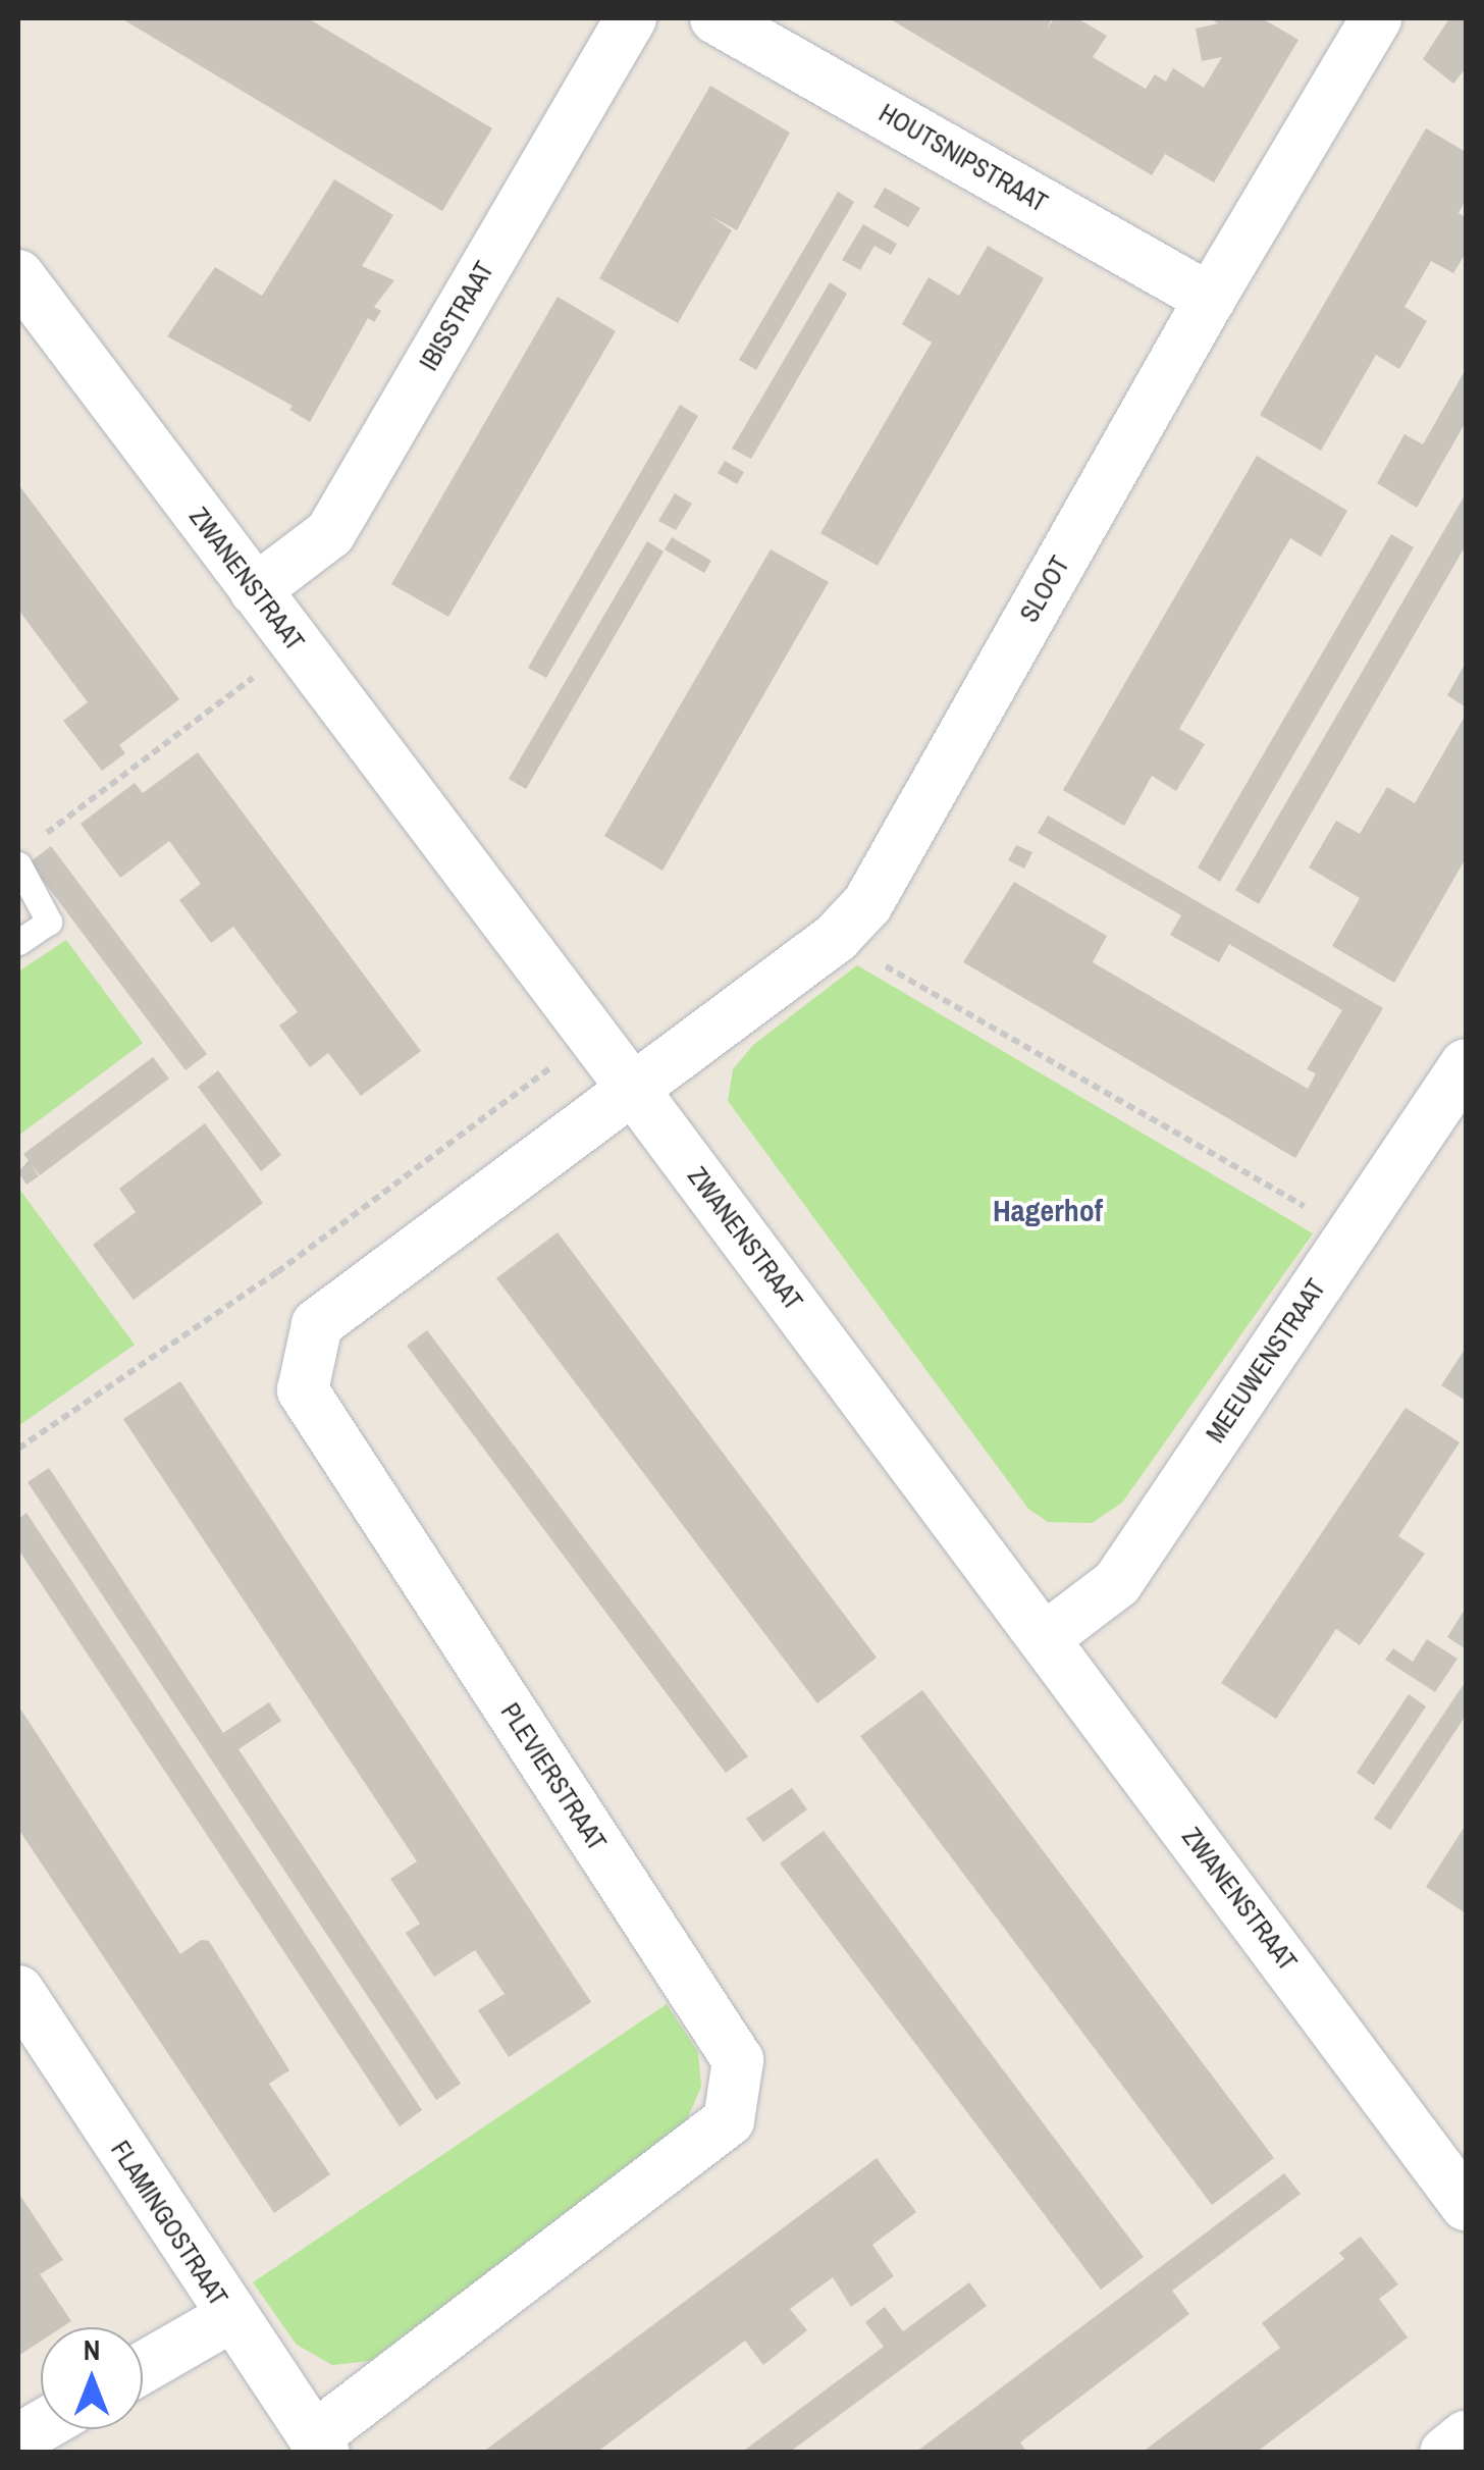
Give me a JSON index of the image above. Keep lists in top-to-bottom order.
{
  "streets": {
    "street": [
      "HOUTSNIPSTRAAT",
      "IBISSTRAAT",
      "ZWANENSTRAAT",
      "SLOOT",
      "MEEUWENSTRAAT",
      "PLEVIERSTRAAT",
      "FLAMINGOSTRAAT"
    ]
  },
  "crossings": [
    ["HOUTSNIPSTRAAT", "SLOOT"],
    ["IBISSTRAAT", "ZWANENSTRAAT"],
    ["ZWANENSTRAAT", "SLOOT"],
    ["ZWANENSTRAAT", "MEEUWENSTRAAT"],
    ["ZWANENSTRAAT", "PLEVIERSTRAAT"],
    ["SLOOT", "PLEVIERSTRAAT"],
    ["PLEVIERSTRAAT", "FLAMINGOSTRAAT"]
  ],
  "districts": ["Hagerhof"],
  "north": "top"
}
